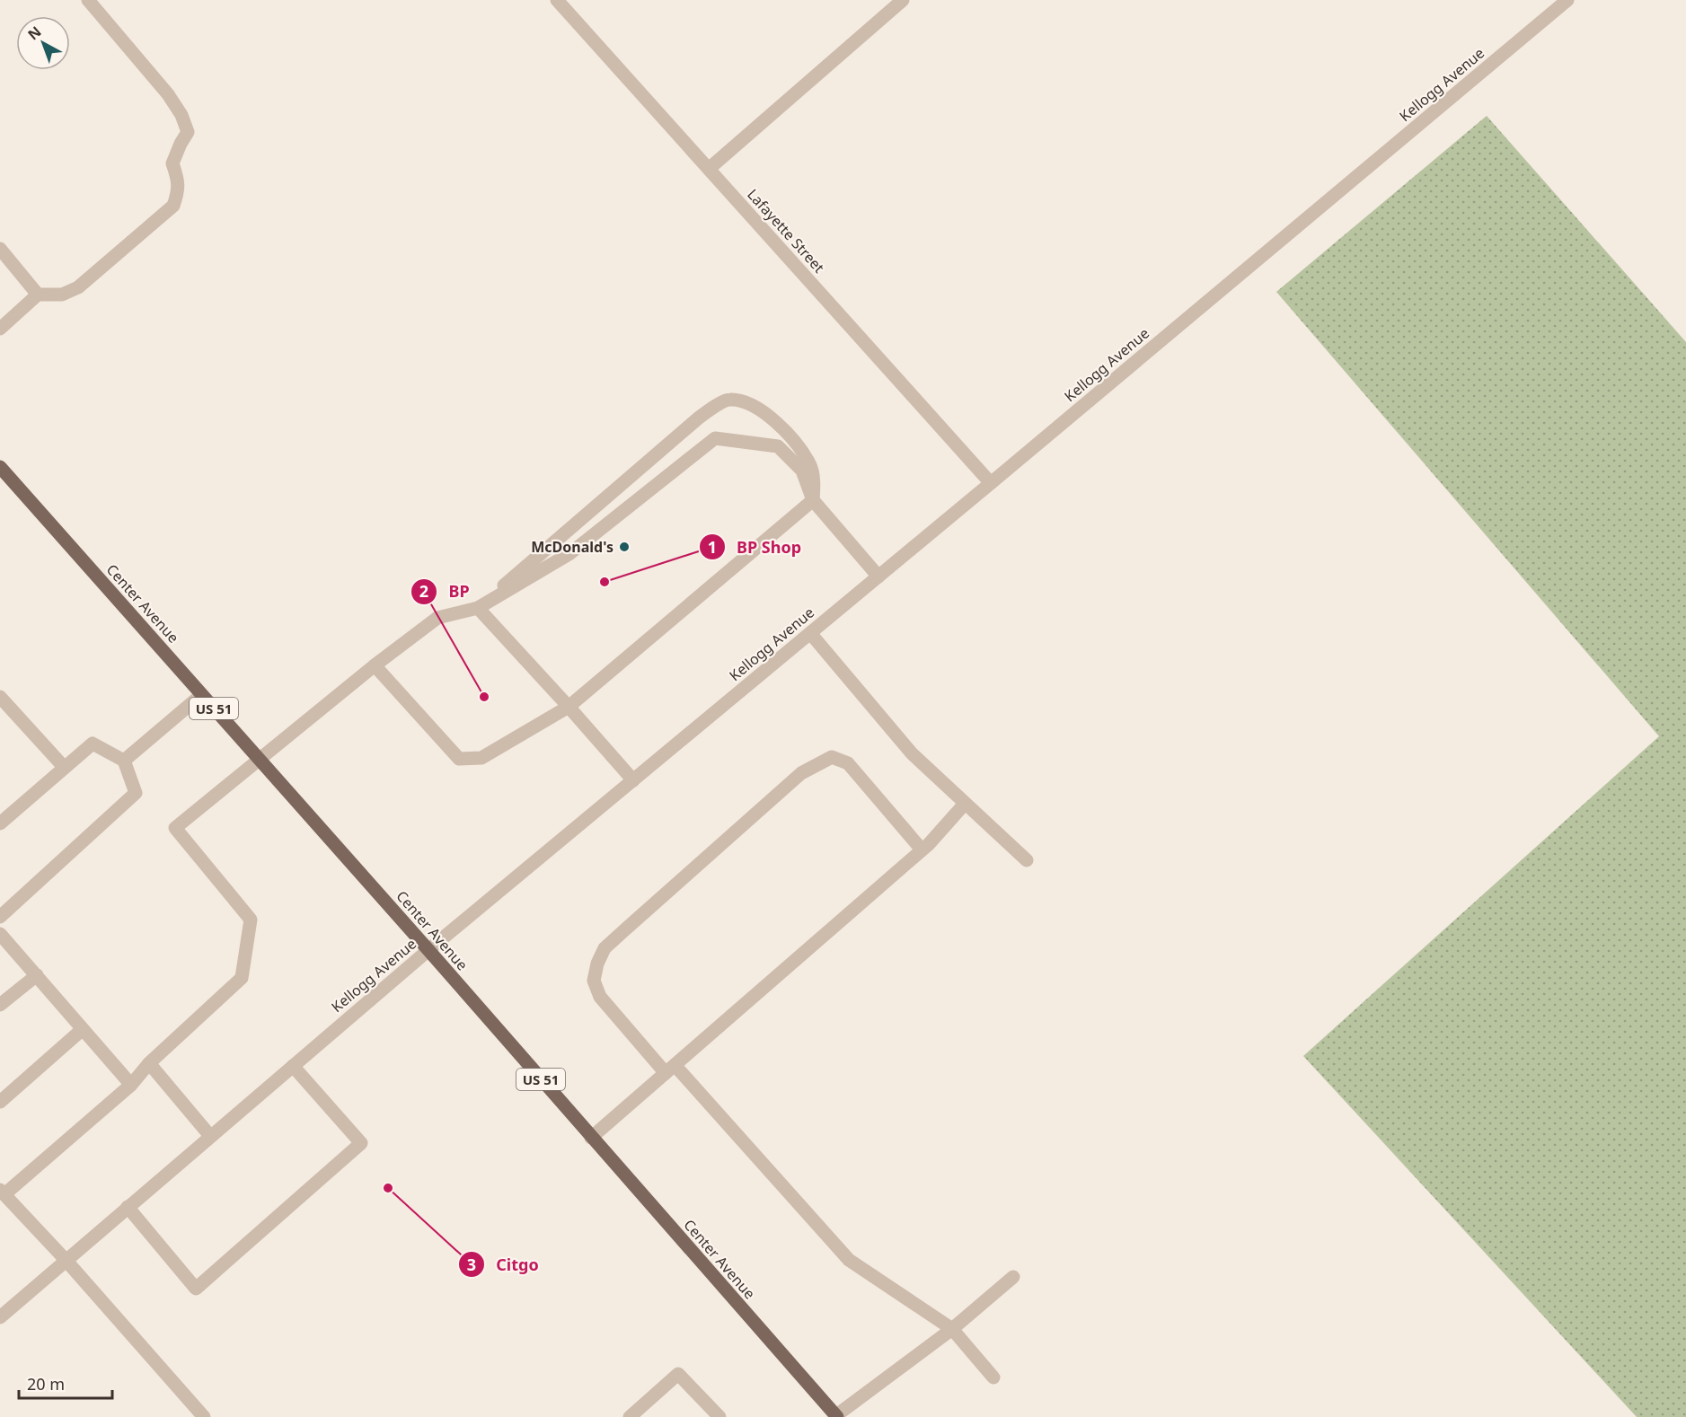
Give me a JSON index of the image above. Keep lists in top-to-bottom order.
{
  "streets": {
    "main road": ["Center Avenue", "US 51"],
    "street": ["Kellogg Avenue", "Lafayette Street"]
  },
  "crossings": [
    ["Kellogg Avenue", "Lafayette Street"],
    ["Kellogg Avenue", "Center Avenue"]
  ],
  "places": [
    "McDonald's",
    "BP Shop",
    "BP",
    "Citgo"
  ],
  "scale_bar": "20 m",
  "north": "top left"
}
